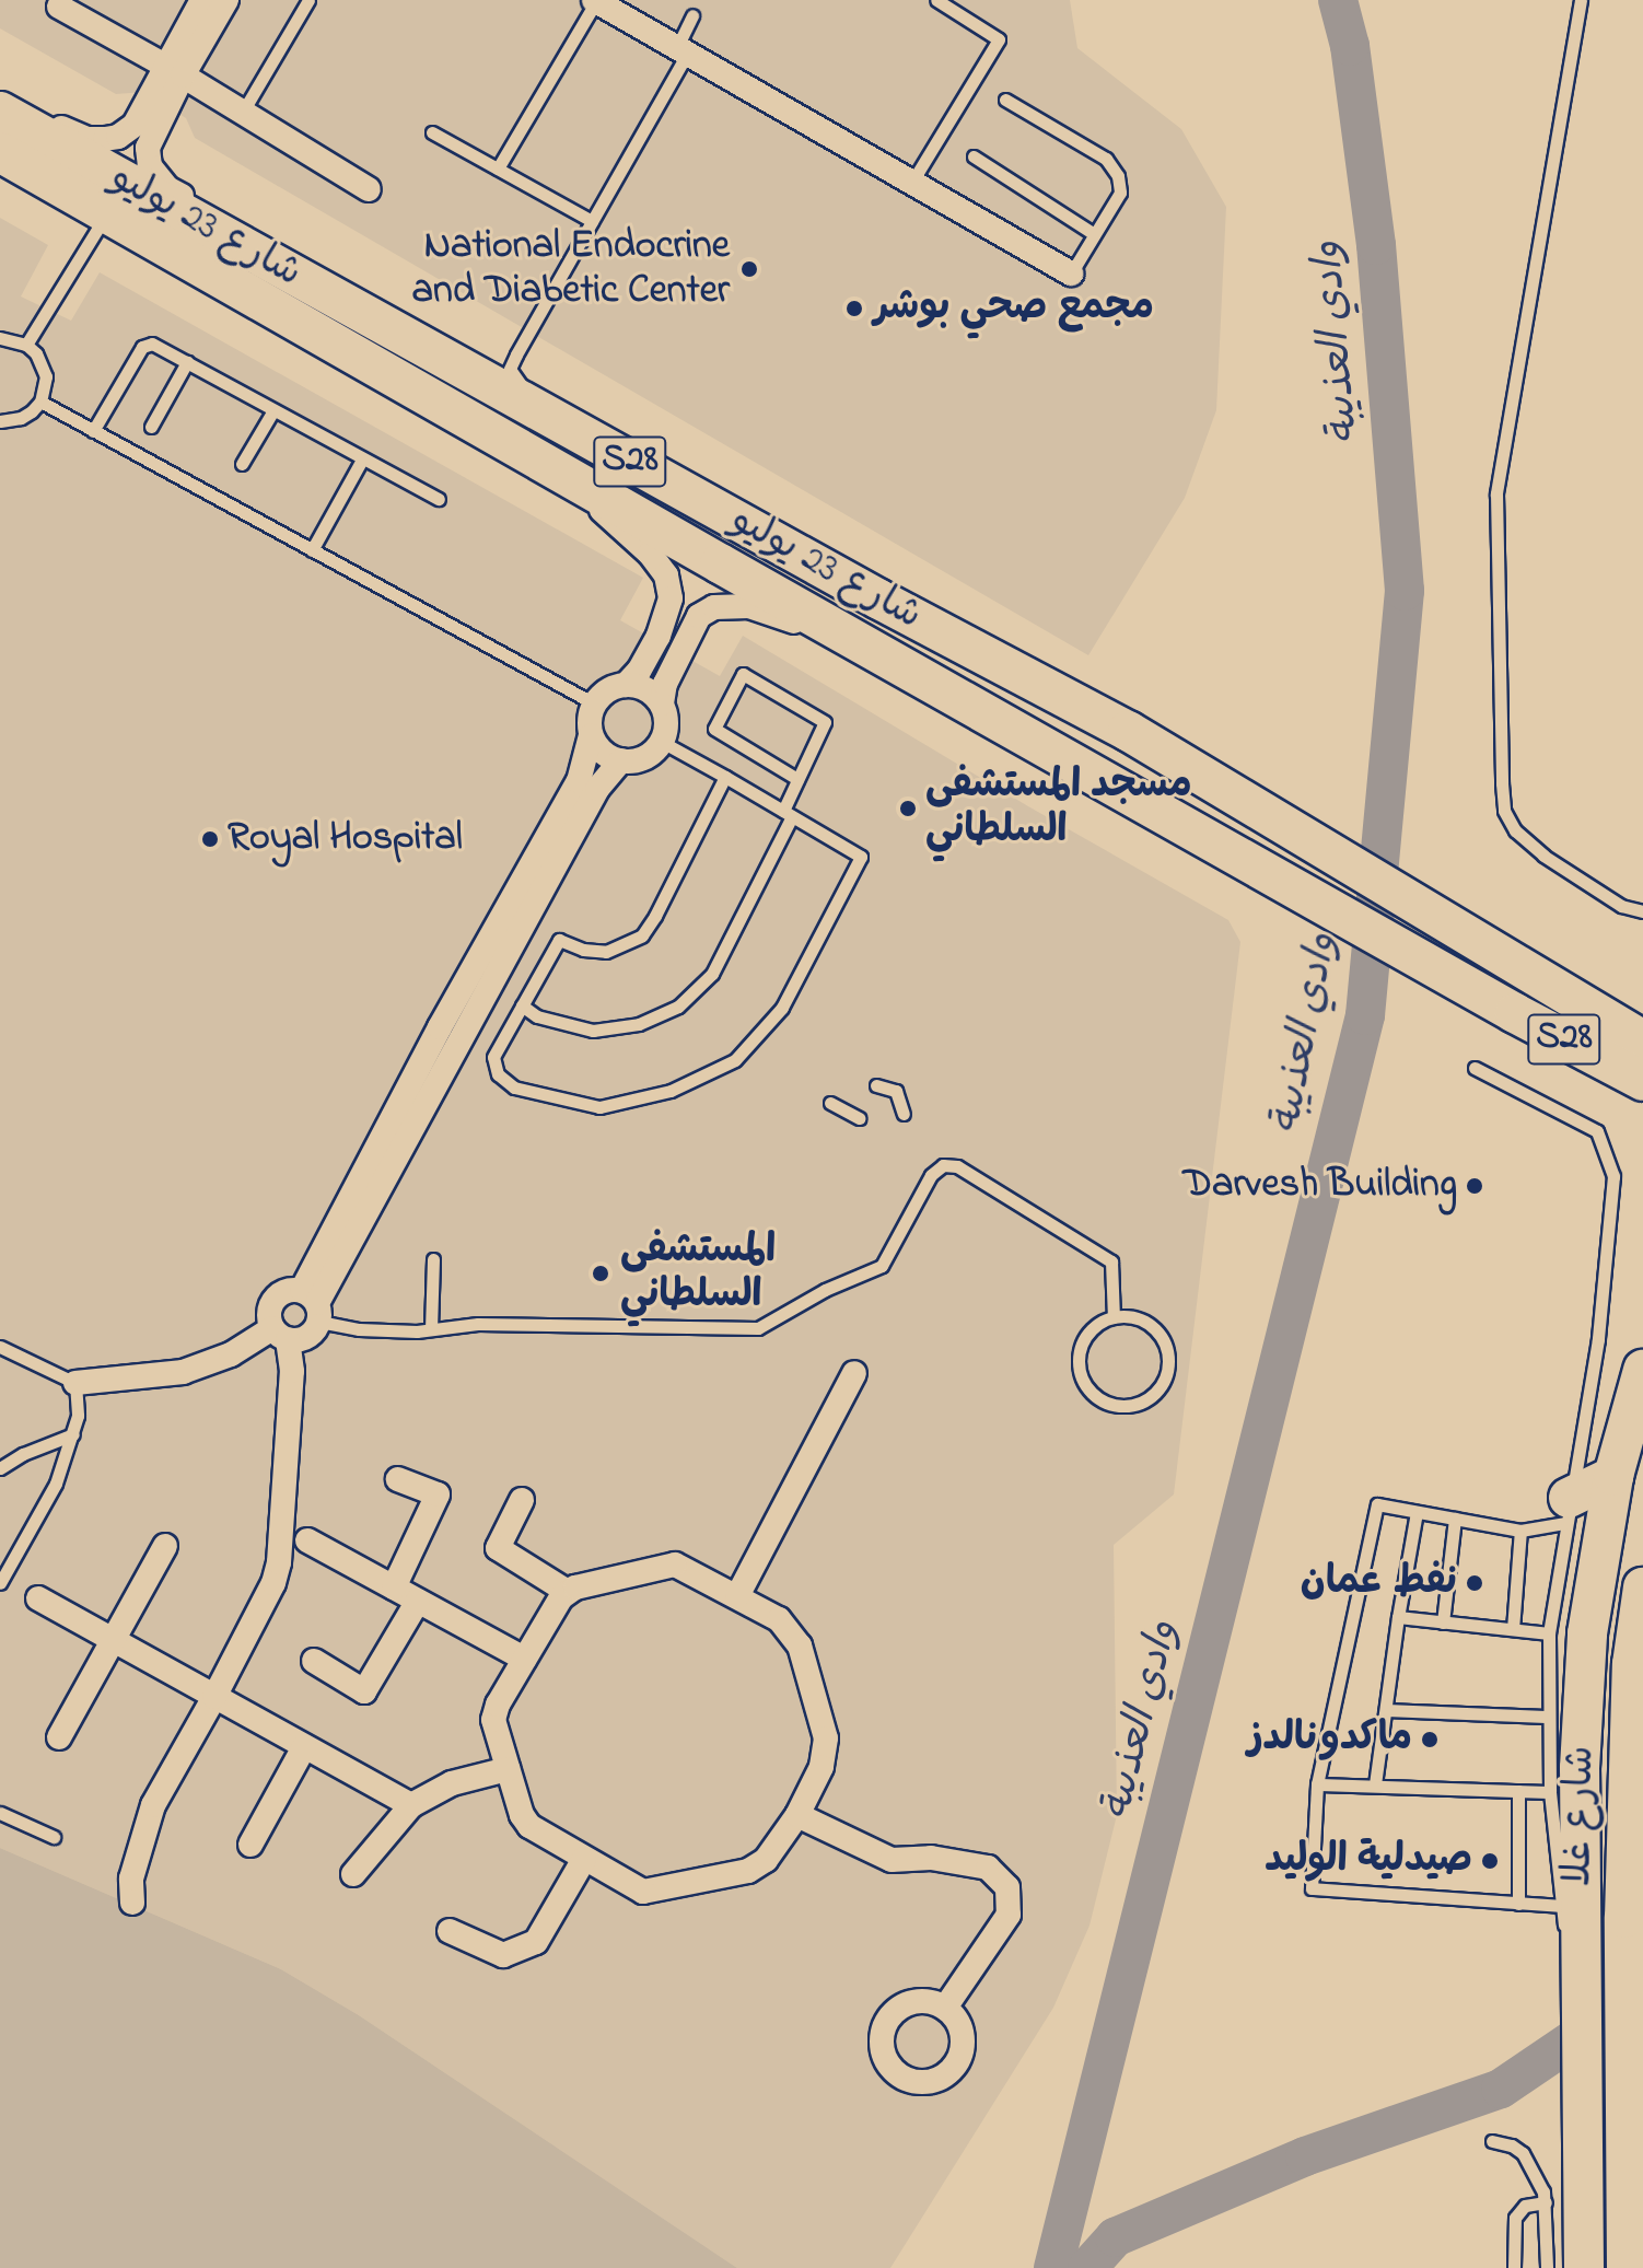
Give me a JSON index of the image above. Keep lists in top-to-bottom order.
{
  "streets": {
    "main road": ["شارع 23 يوليو", "S28", "شارع غلا"]
  },
  "water": ["وادي العذيبة"],
  "places": [
    "National Endocrine and Diabetic Center",
    "مجمع صحي بوشر",
    "مسجد المستشفى السلطاني",
    "Royal Hospital",
    "Darvesh Building",
    "المستشفى السلطاني",
    "نفط عمان",
    "ماكدونالدز",
    "صيدلية الوليد"
  ]
}
